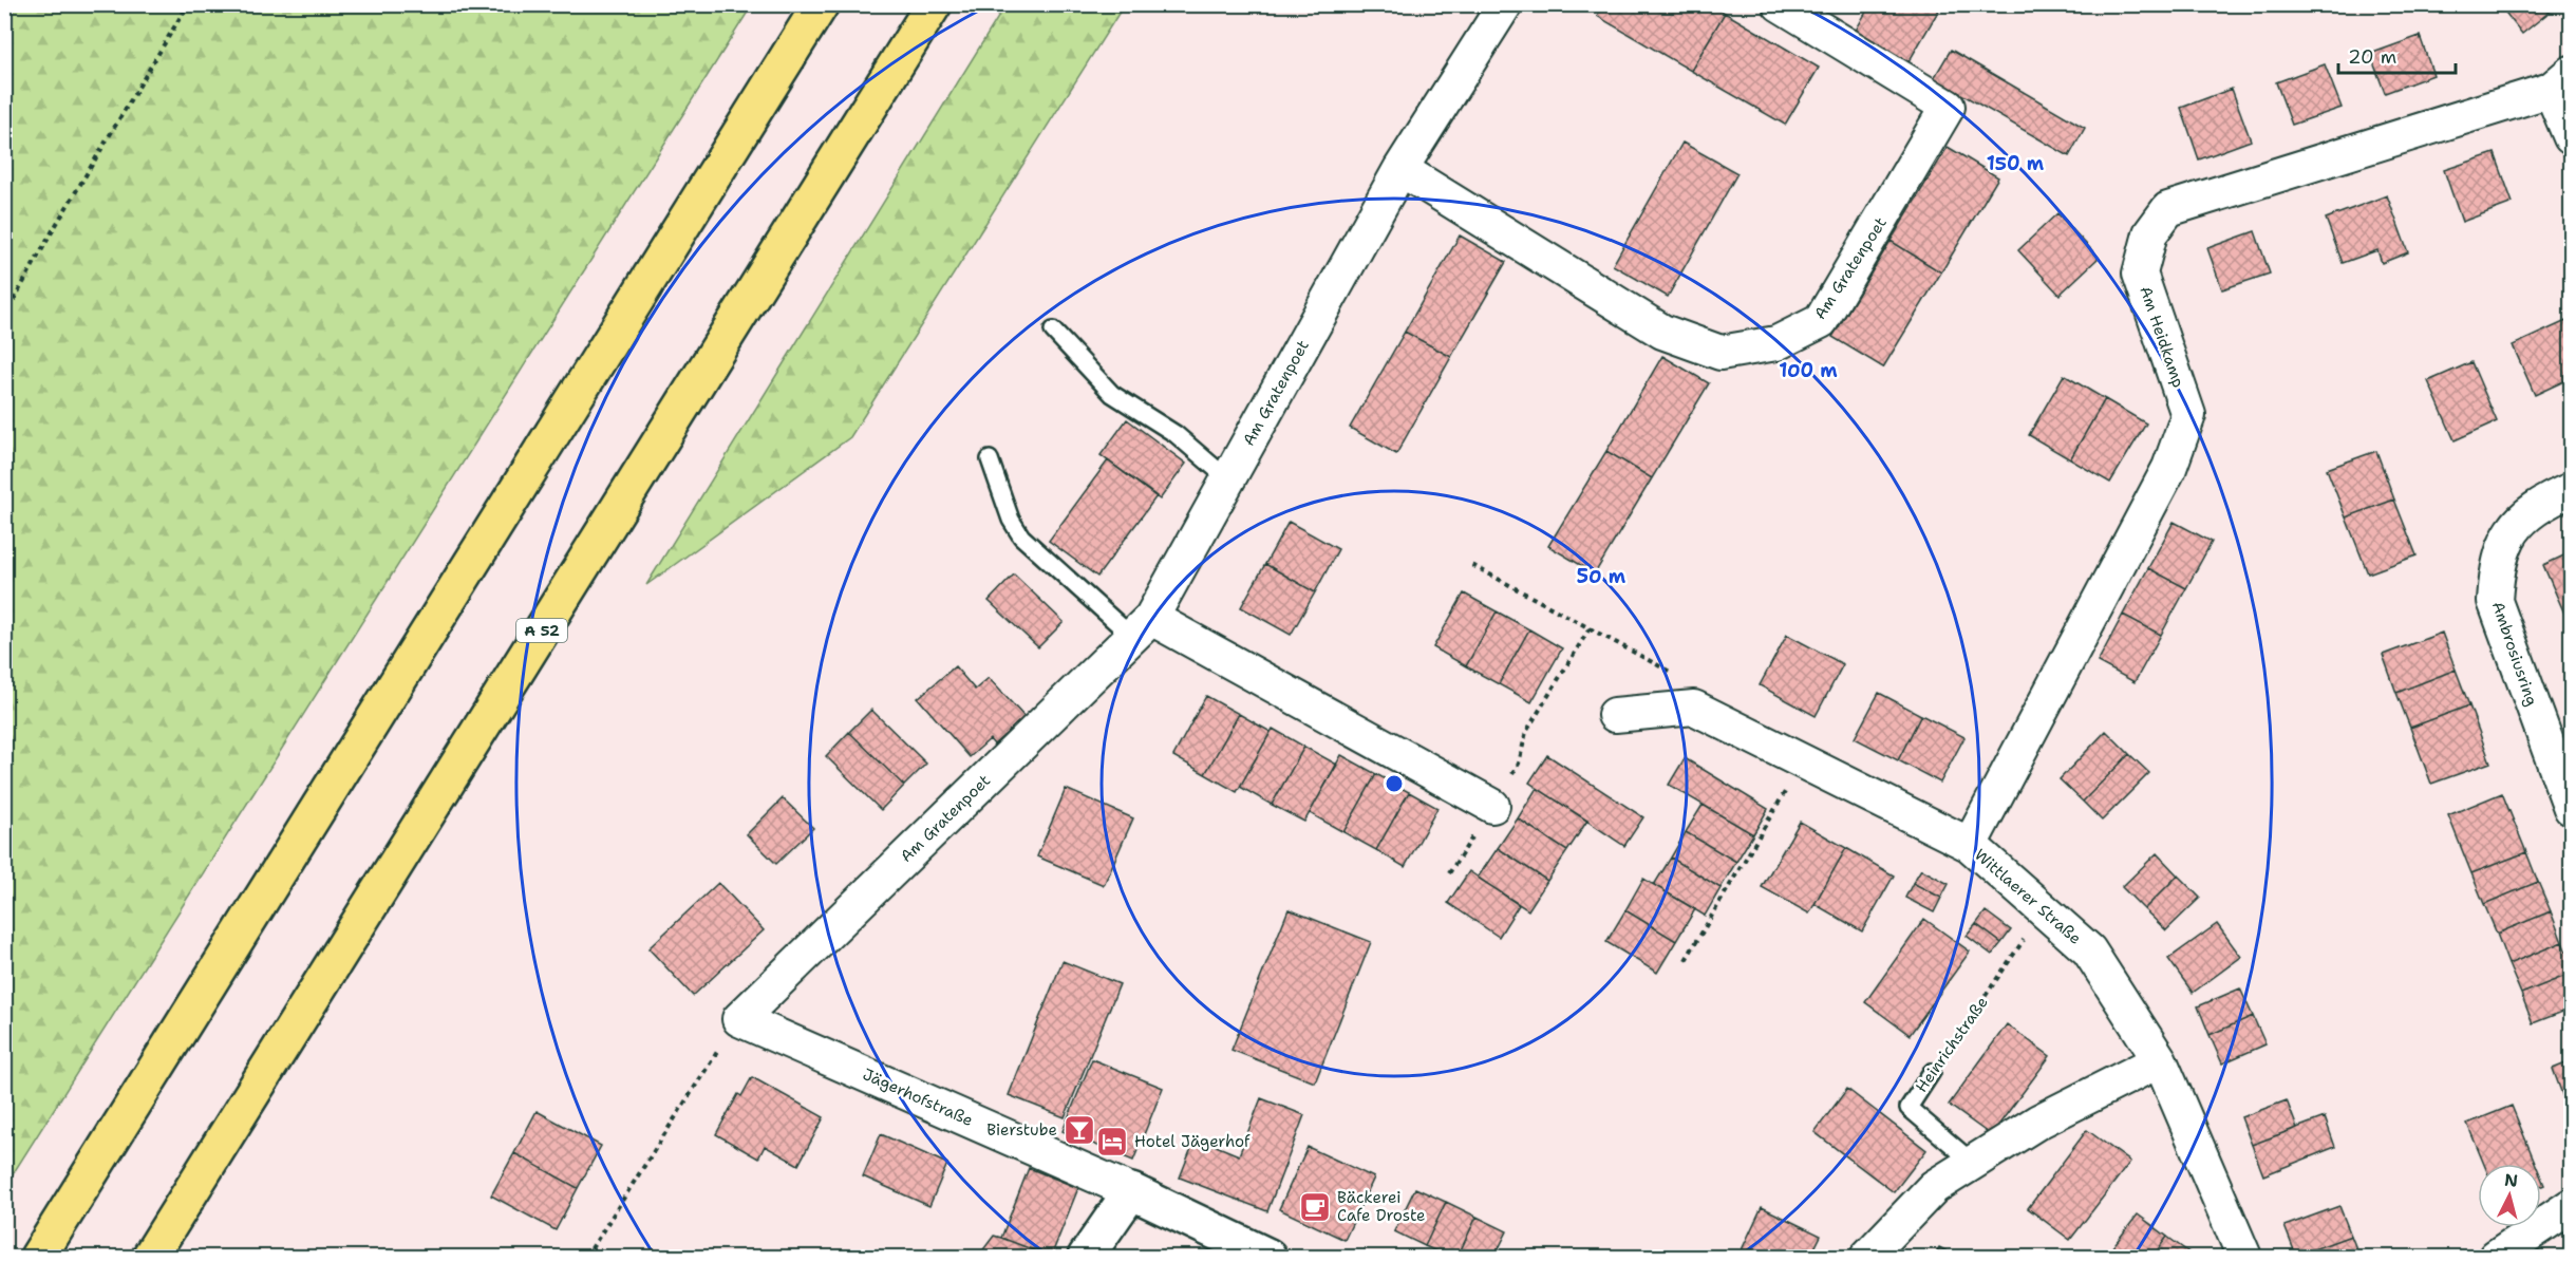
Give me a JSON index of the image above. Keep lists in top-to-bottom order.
{
  "streets": {
    "highway": ["A 52"],
    "street": [
      "Am Gratenpoet",
      "Am Heidkamp",
      "Ambrosiusring",
      "Wittlaerer Straße",
      "Jägerhofstraße"
    ],
    "lane": ["Heinrichstraße"]
  },
  "crossings": [
    ["Am Gratenpoet", "Jägerhofstraße"],
    ["Am Heidkamp", "Wittlaerer Straße"],
    ["Wittlaerer Straße", "Heinrichstraße"]
  ],
  "places": {
    "bar": ["Bierstube"],
    "hotel": ["Hotel Jägerhof"],
    "cafe": ["Bäckerei Cafe Droste"]
  },
  "scale_bar": "20 m",
  "north": "top",
  "rings": ["150 m", "100 m", "50 m"]
}
